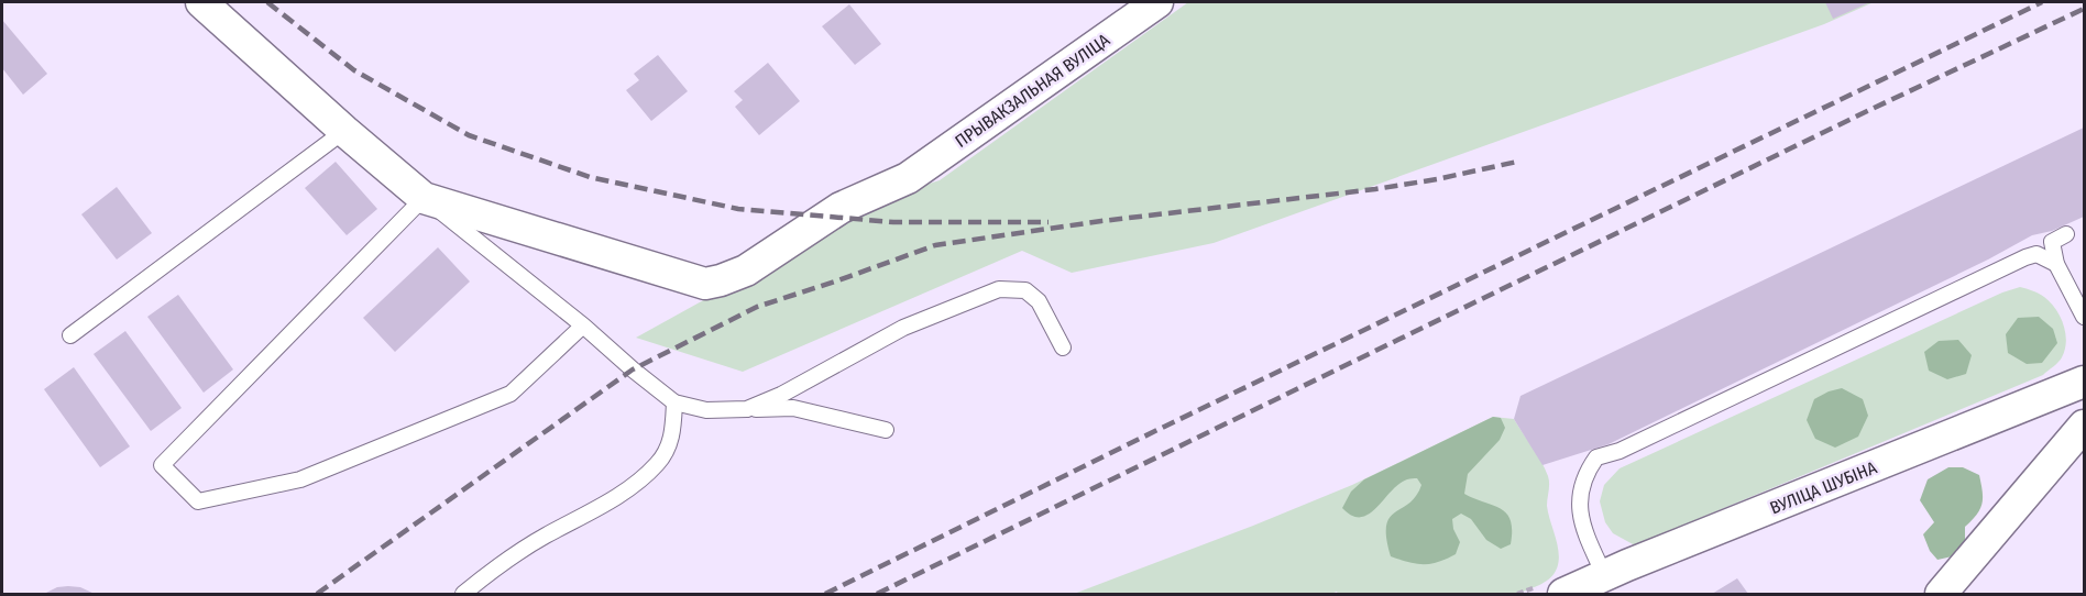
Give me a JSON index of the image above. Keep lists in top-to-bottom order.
{
  "streets": {
    "street": ["ПРЫВАКЗАЛЬНАЯ ВУЛІЦА", "ВУЛІЦА ШУБІНА"]
  }
}
